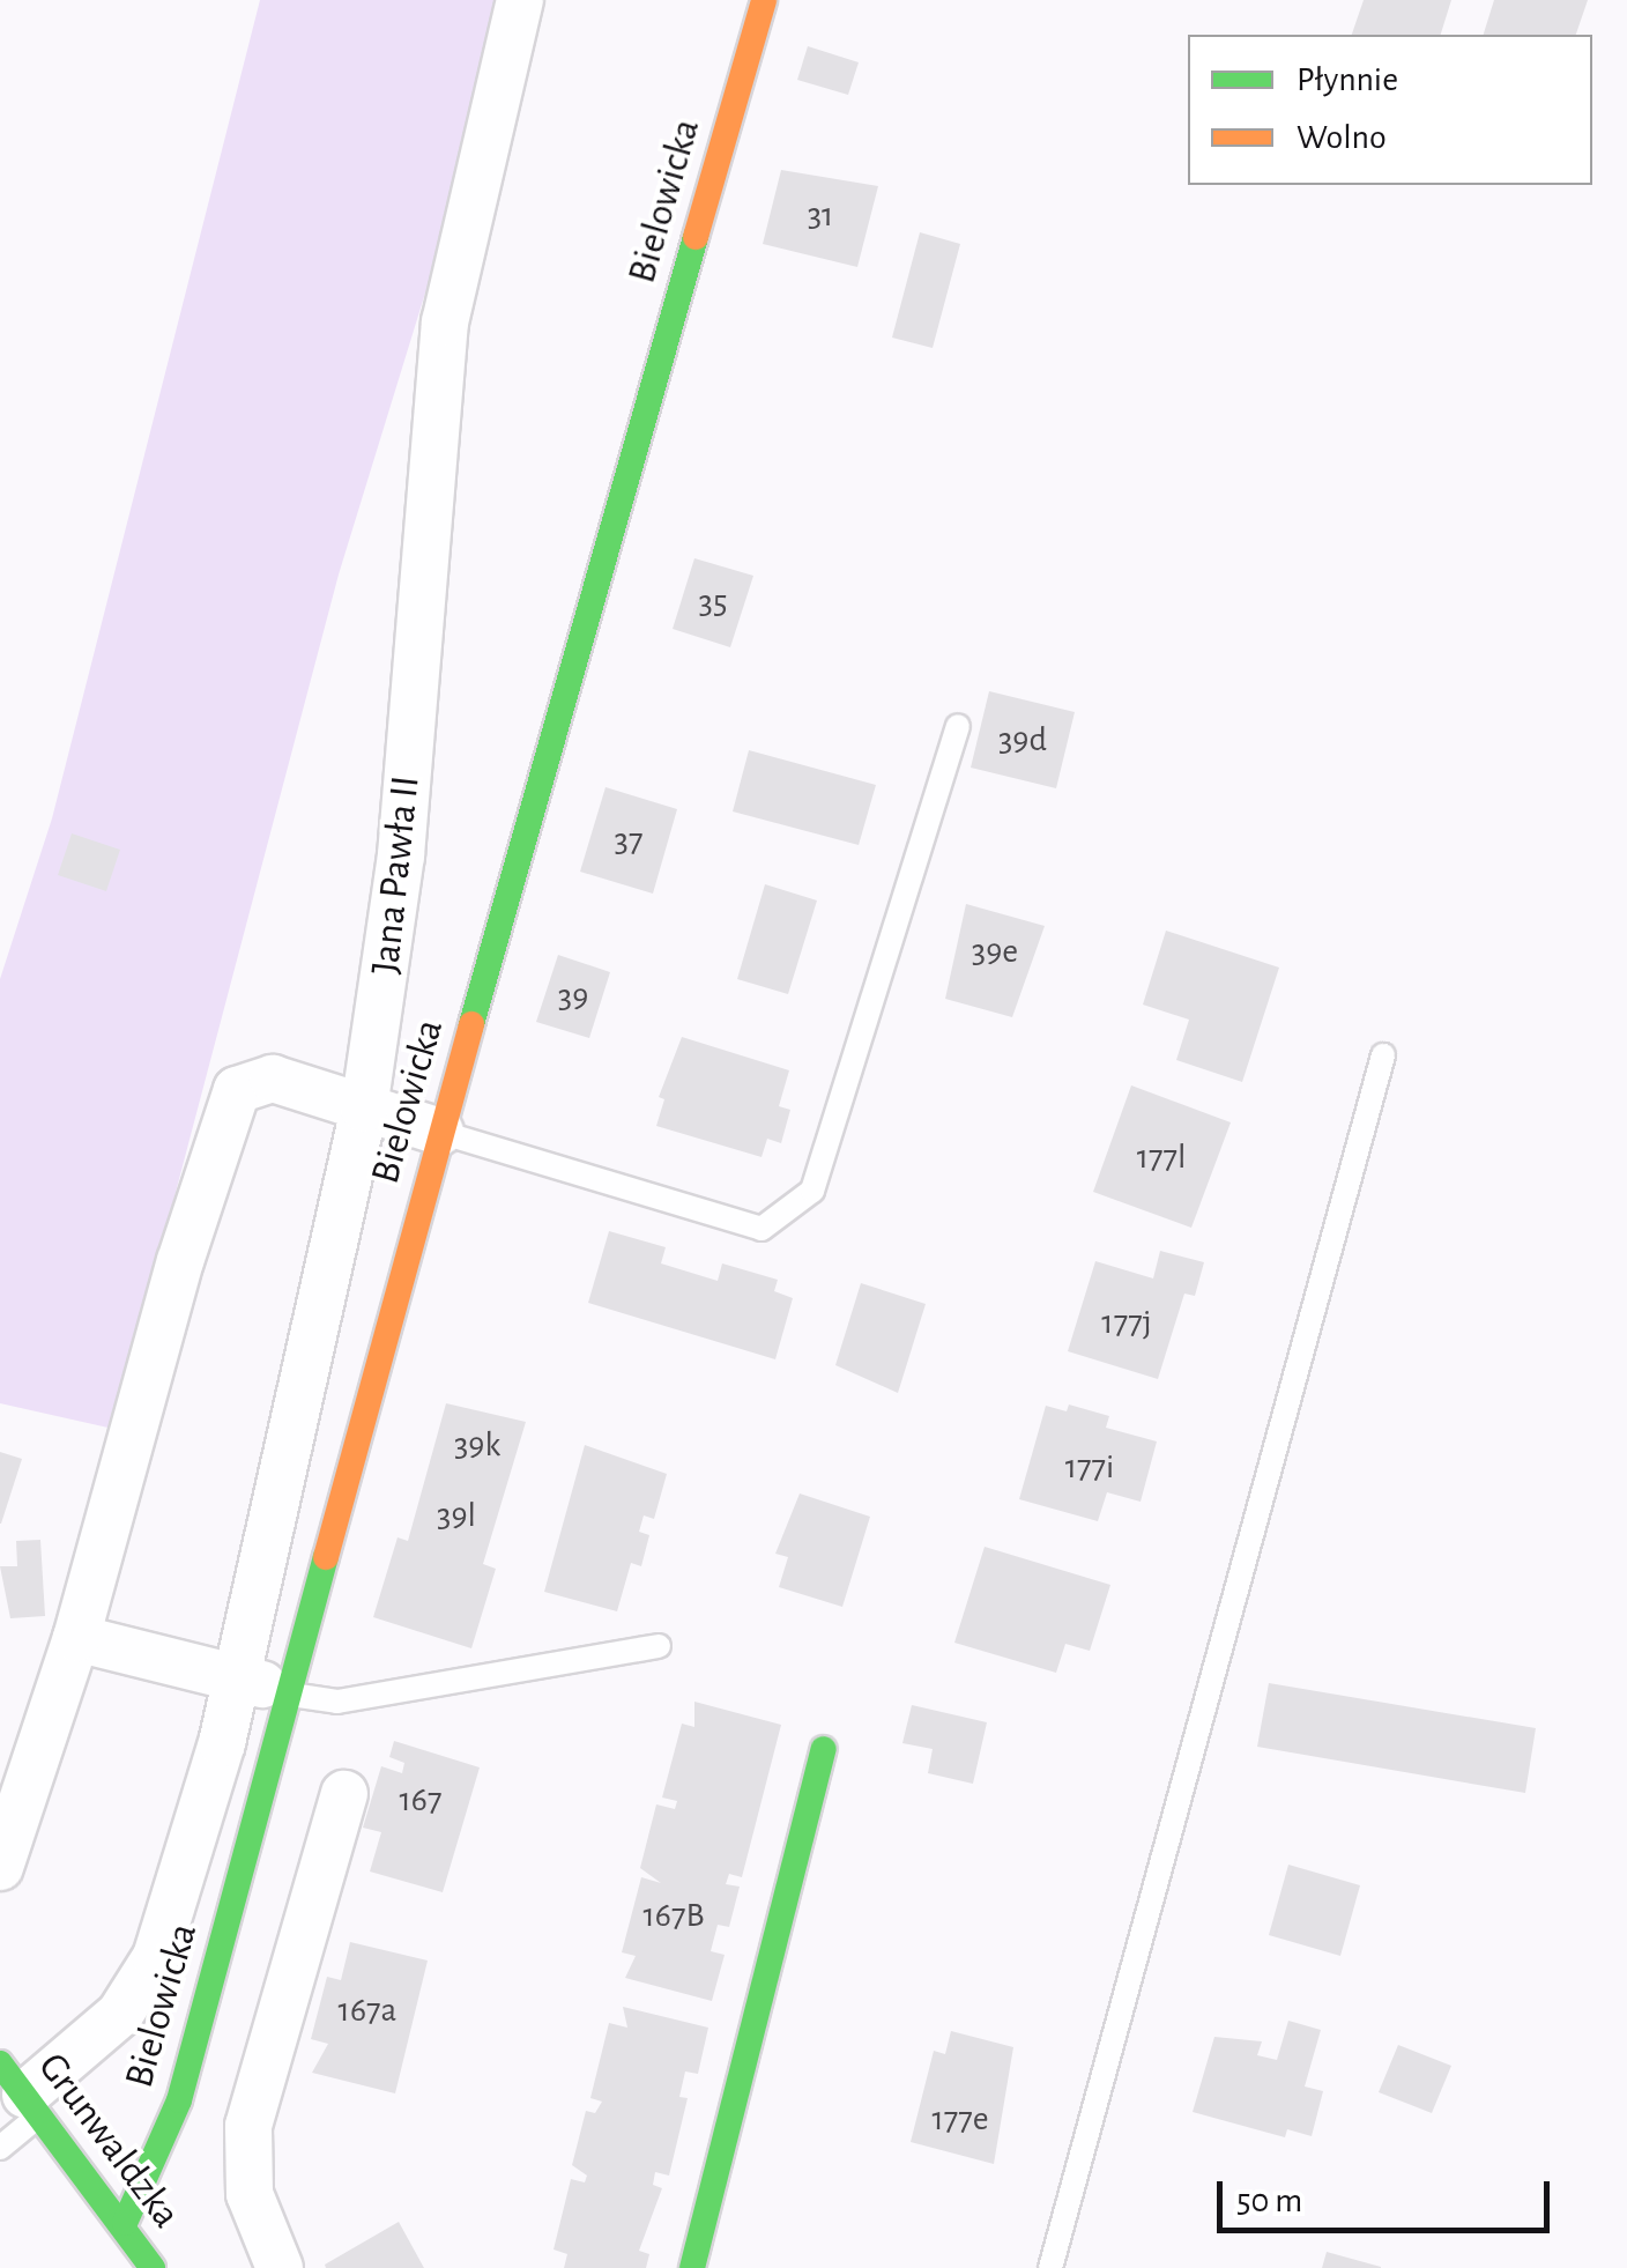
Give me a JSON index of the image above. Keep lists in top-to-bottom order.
{
  "streets": {
    "street": ["Bielowicka", "Jana Pawła II", "Grunwaldzka"]
  },
  "crossings": [
    ["Bielowicka", "Grunwaldzka"],
    ["Jana Pawła II", "Grunwaldzka"]
  ],
  "house_numbers": [
    "31",
    "35",
    "39d",
    "37",
    "39e",
    "39",
    "177l",
    "177j",
    "39k",
    "177i",
    "39l",
    "167",
    "167B",
    "167a",
    "177e"
  ],
  "legend": ["Płynnie", "Wolno"],
  "scale_bar": "50 m"
}
